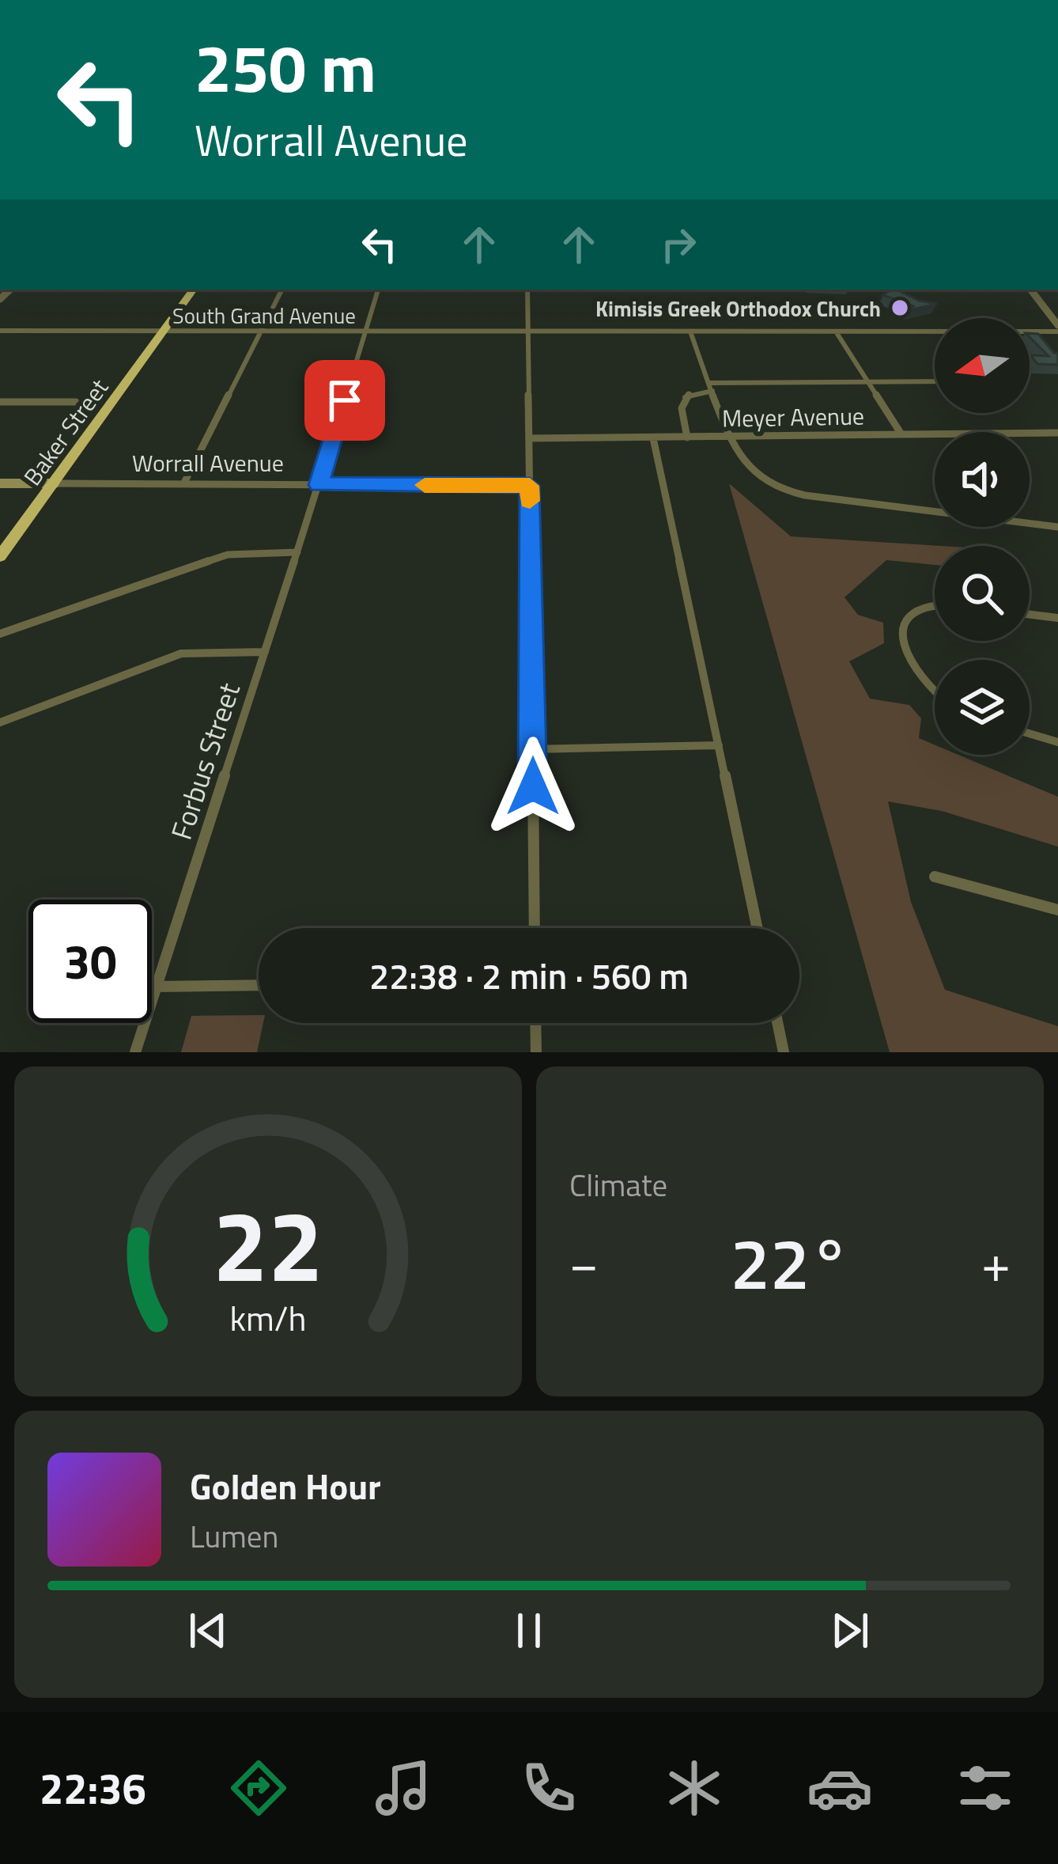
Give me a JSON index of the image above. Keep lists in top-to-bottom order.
{
  "streets": {
    "highway": ["Baker Street"],
    "main road": ["Worrall Avenue"],
    "street": ["South Grand Avenue", "Meyer Avenue", "Forbus Street"]
  },
  "crossings": [
    ["South Grand Avenue", "Baker Street"],
    ["South Grand Avenue", "Forbus Street"],
    ["Baker Street", "Worrall Avenue"],
    ["Worrall Avenue", "Forbus Street"]
  ],
  "places": ["Kimisis Greek Orthodox Church"],
  "north": "left",
  "page": {
    "turn": ["250 m", "Worrall Avenue"],
    "limit": "30",
    "trip": "22:38 · 2 min · 560 m",
    "tile": "Climate",
    "heat": ["−", "22°", "+"],
    "song": ["Golden Hour", "Lumen"],
    "tabs": "22:36",
    "gauge": ["22", "km/h"]
  }
}
